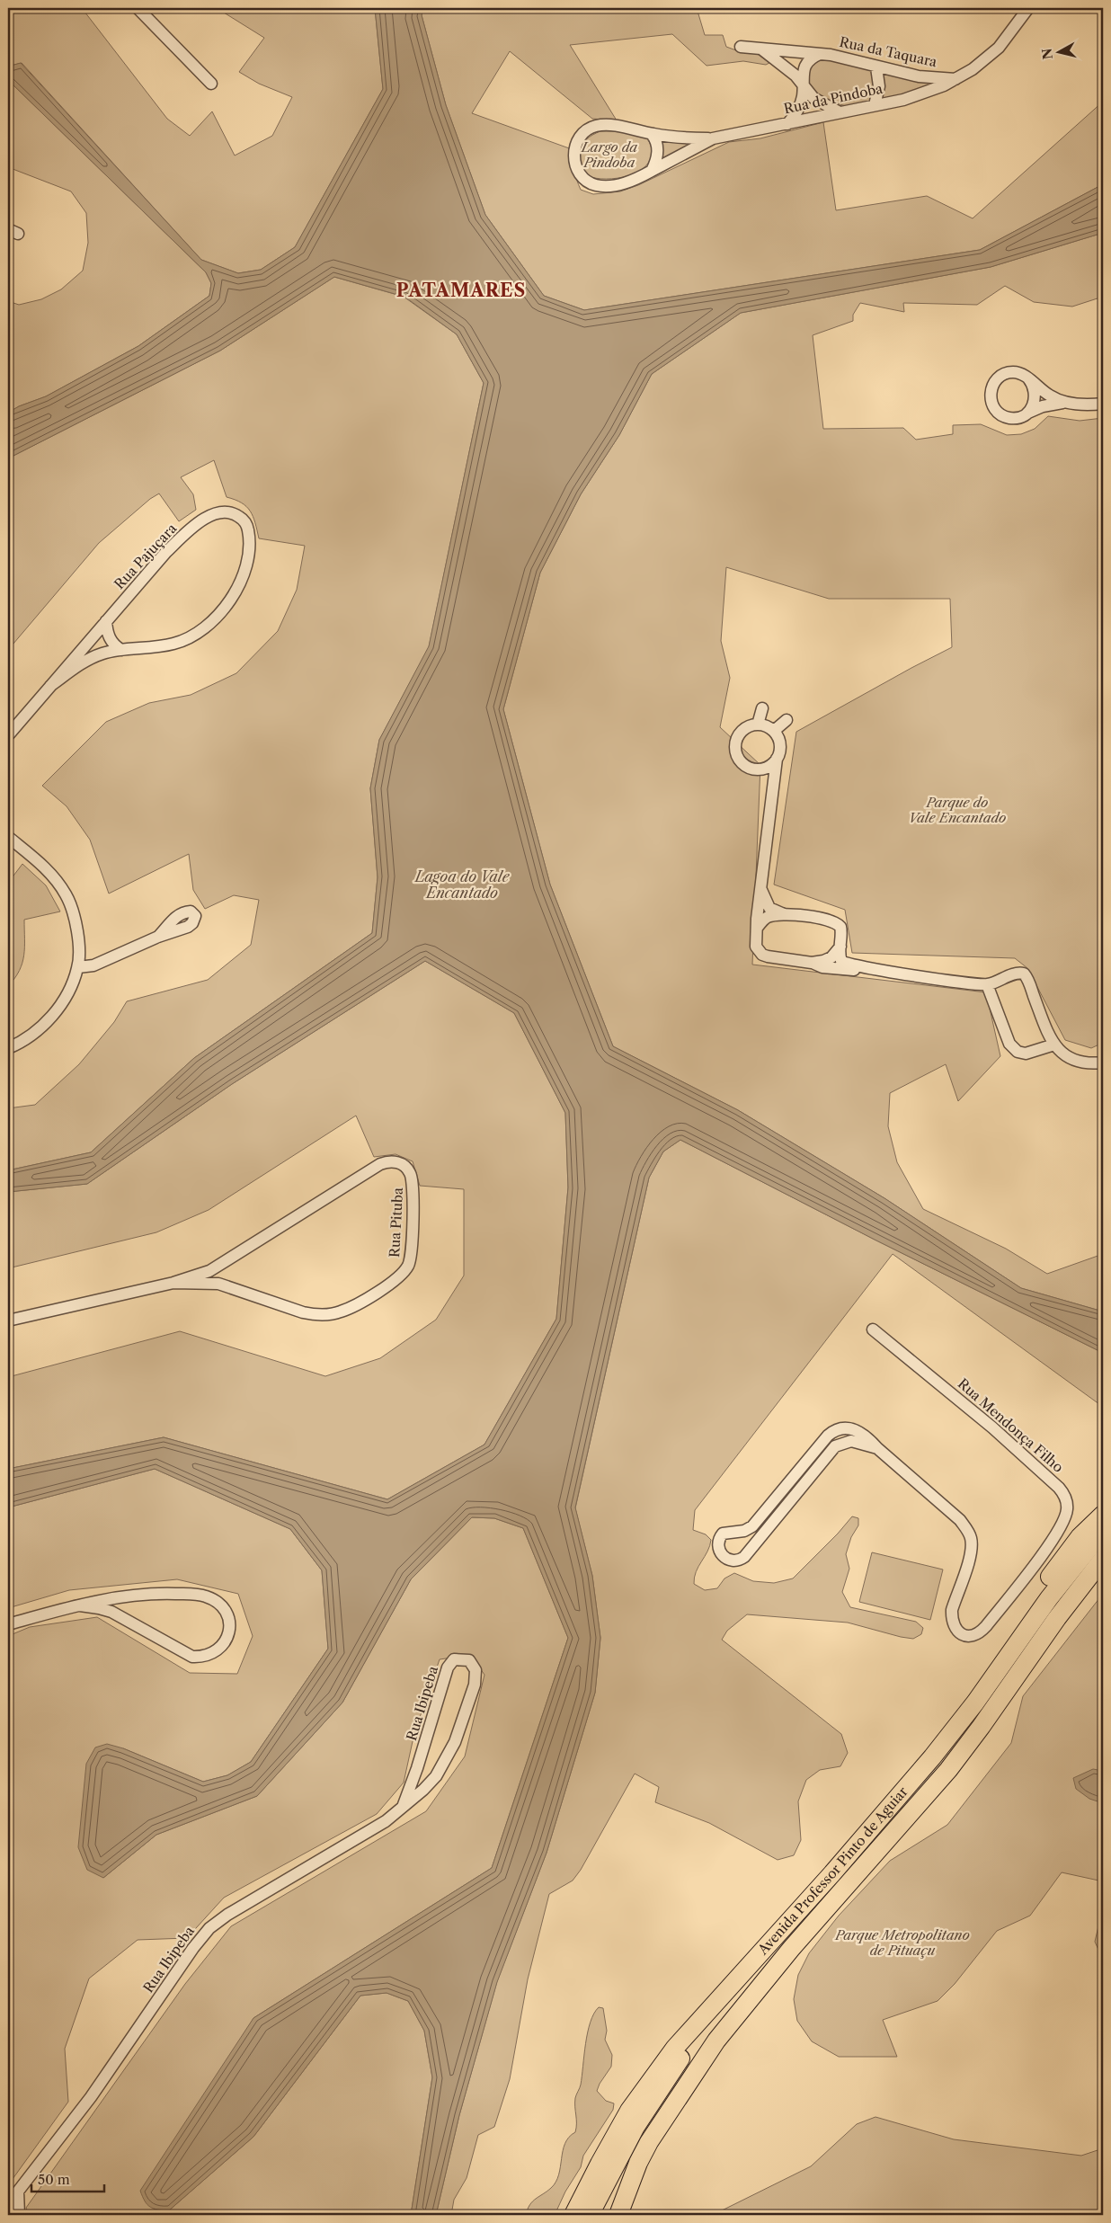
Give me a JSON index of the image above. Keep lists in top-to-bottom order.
{
  "streets": {
    "main road": ["Avenida Professor Pinto de Aguiar"],
    "street": [
      "Rua da Taquara",
      "Rua da Pindoba",
      "Rua Pajuçara",
      "Rua Pituba",
      "Rua Mendonça Filho",
      "Rua Ibipeba"
    ]
  },
  "crossings": [
    ["Rua da Taquara", "Rua da Pindoba"]
  ],
  "districts": ["PATAMARES"],
  "water": ["Lagoa do Vale Encantado"],
  "parks": ["Largo da Pindoba", "Parque do Vale Encantado", "Parque Metropolitano de Pituaçu"],
  "scale_bar": "50 m",
  "north": "left"
}
